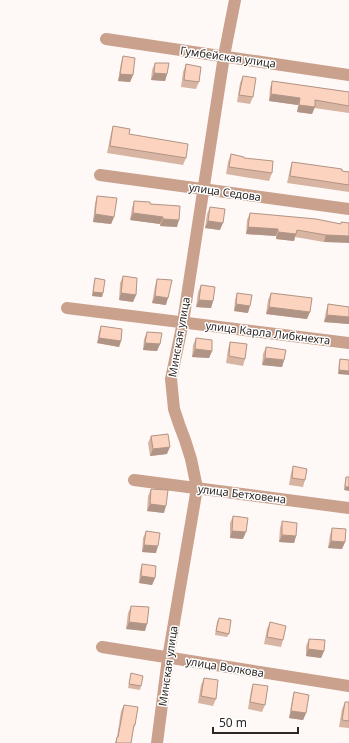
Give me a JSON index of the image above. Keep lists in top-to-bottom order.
{
  "streets": {
    "street": [
      "Гумбейская улица",
      "улица Седова",
      "улица Карла Либкнехта",
      "Минская улица",
      "улица Бетховена",
      "улица Волкова"
    ]
  },
  "crossings": [
    ["Гумбейская улица", "Минская улица"],
    ["улица Седова", "Минская улица"],
    ["улица Карла Либкнехта", "Минская улица"],
    ["Минская улица", "улица Бетховена"],
    ["Минская улица", "улица Волкова"]
  ],
  "scale_bar": "50 m"
}
